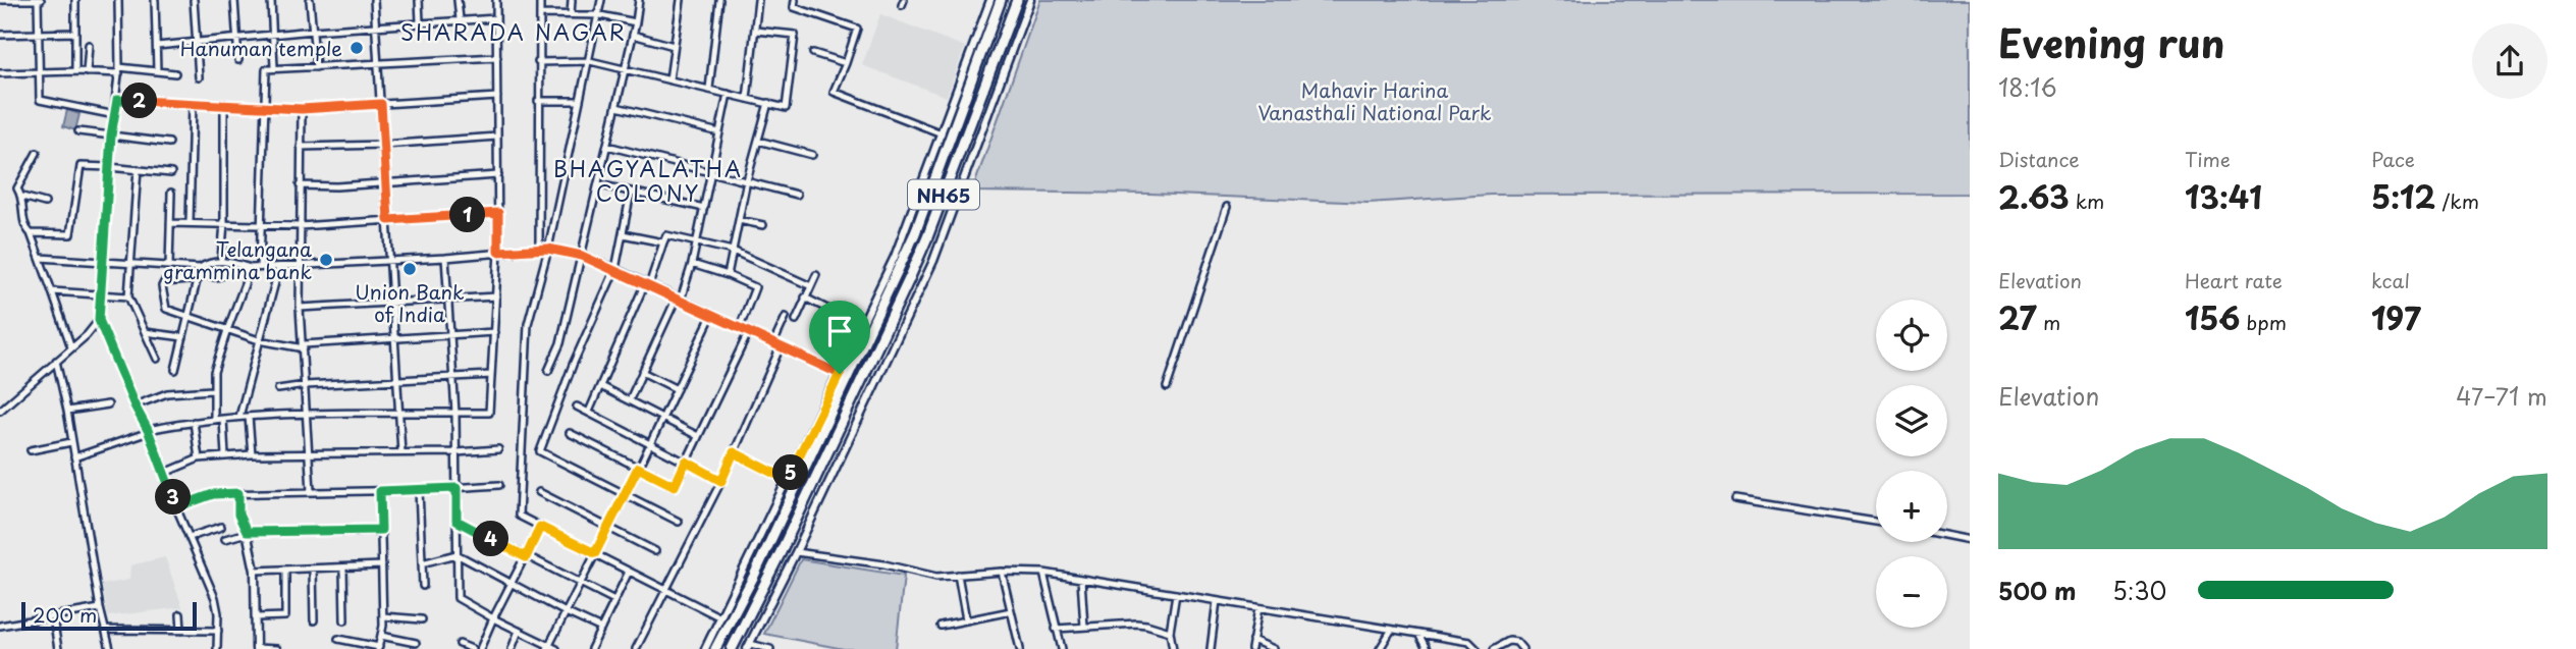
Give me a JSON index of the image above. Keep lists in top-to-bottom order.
{
  "streets": {
    "highway": ["NH65"]
  },
  "districts": ["SHARADA NAGAR", "BHAGYALATHA COLONY"],
  "parks": ["Mahavir Harina Vanasthali National Park"],
  "places": ["Hanuman temple", "Telangana grammina bank", "Union Bank of India"],
  "scale_bar": "200 m",
  "page": {
    "heading": ["Evening run", "18:16"],
    "pins": [
      "2",
      "1",
      "5",
      "3",
      "4"
    ],
    "stats": [
      ["Distance", "2.63 km"],
      ["Time", "13:41"],
      ["Pace", "5:12 /km"],
      ["Elevation", "27 m"],
      ["Heart rate", "156 bpm"],
      ["kcal", "197"]
    ],
    "map_buttons": ["+", "−"],
    "chart": ["Elevation", "47–71 m"],
    "list": [
      {
        "name": "500 m",
        "note": "5:30"
      }
    ],
    "scale": "200 m"
  }
}
